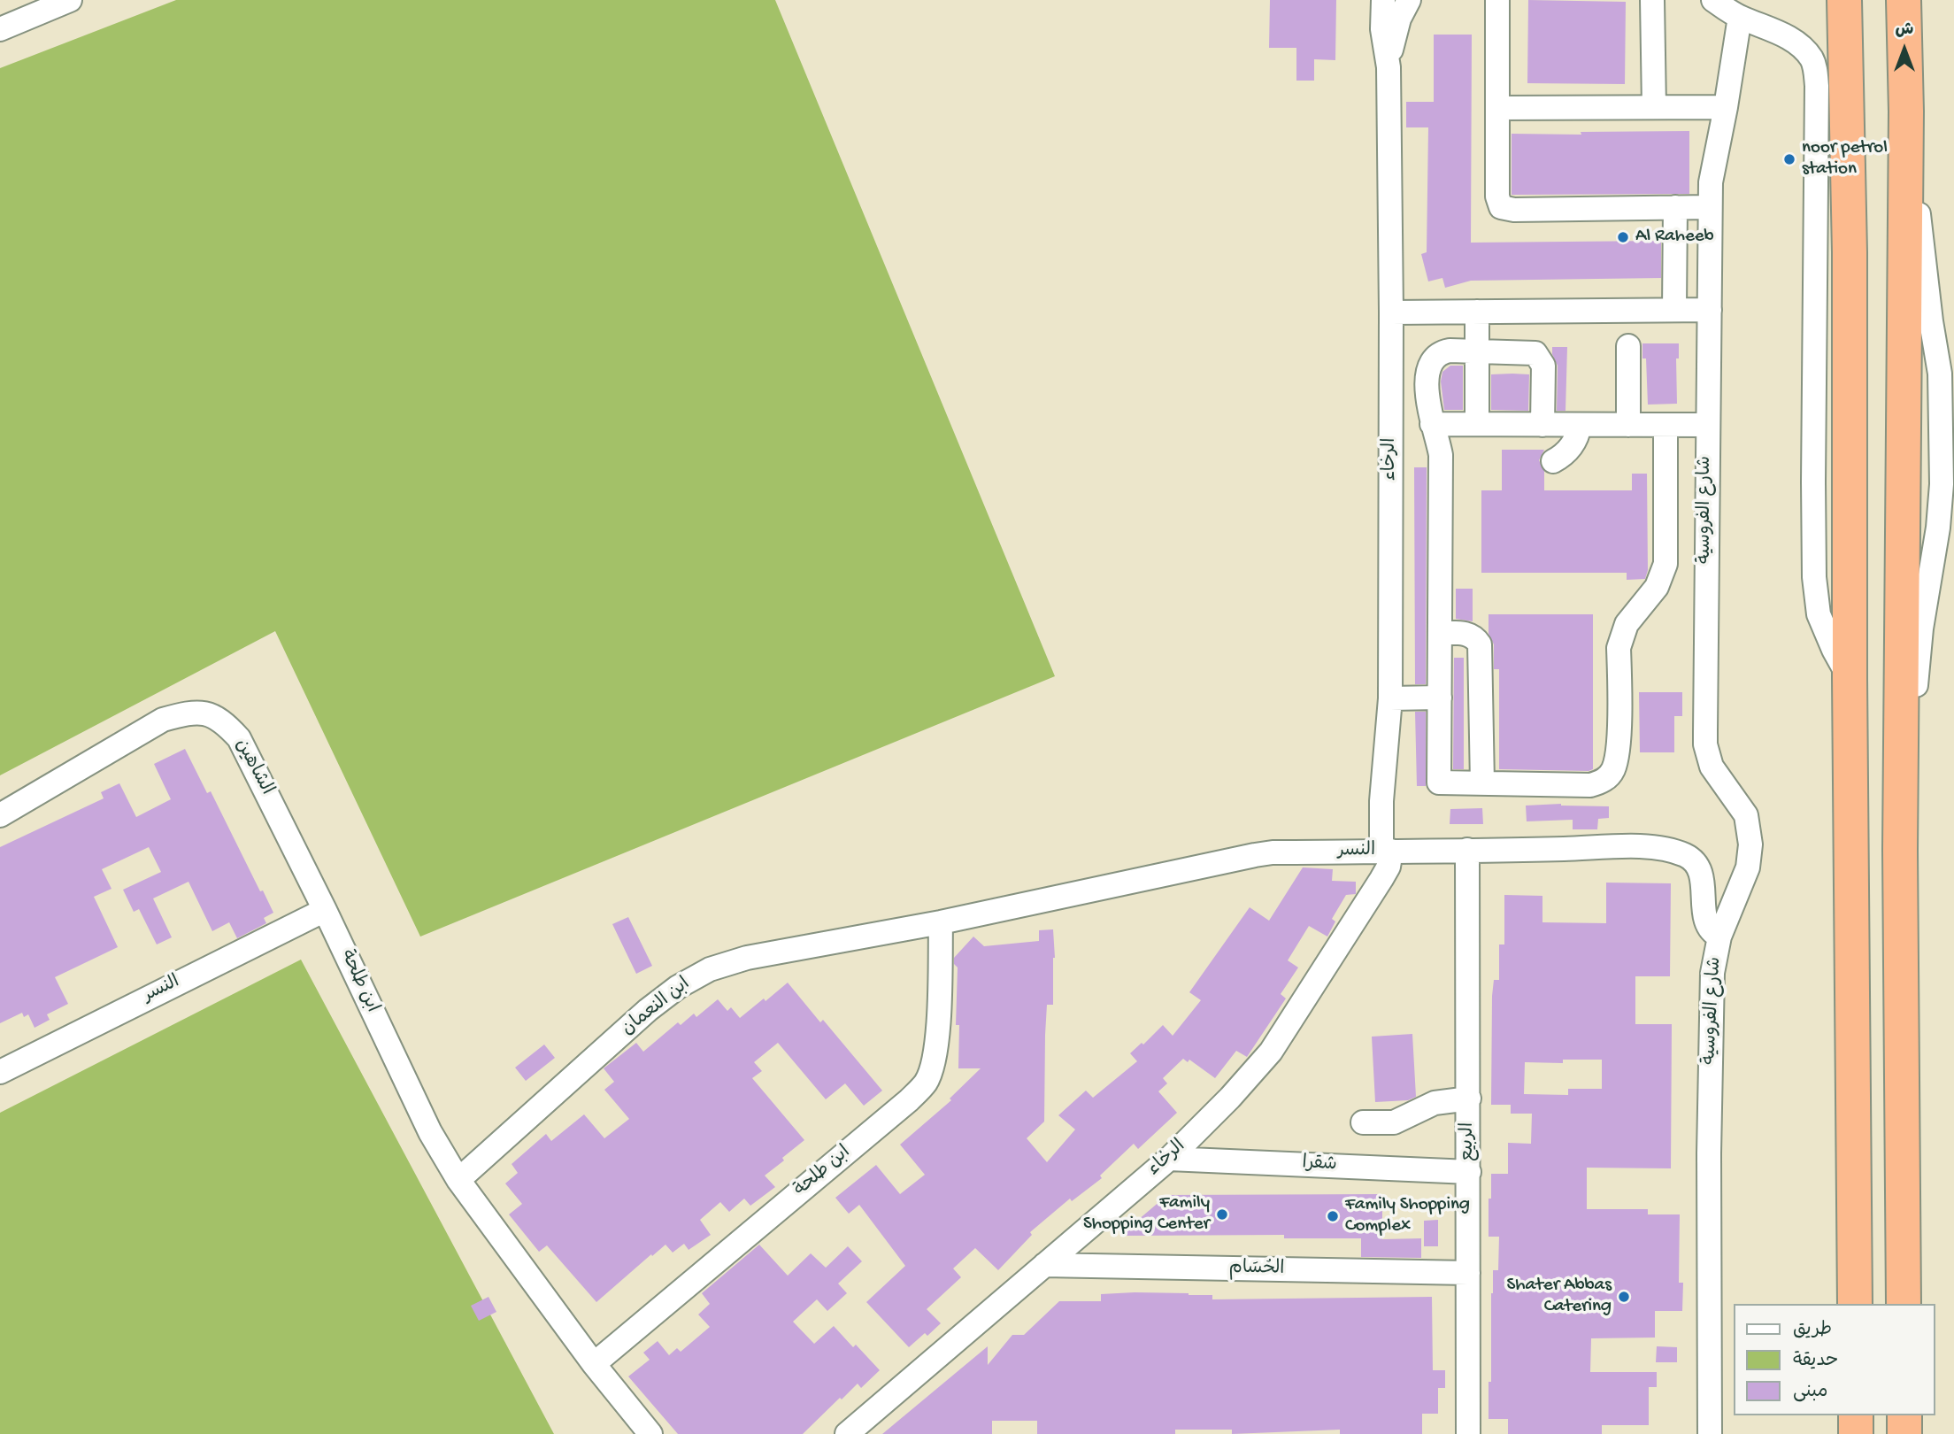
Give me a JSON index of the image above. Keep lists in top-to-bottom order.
{
  "streets": {
    "street": [
      "الرخاء",
      "شارع الفروسية",
      "الشاهين",
      "النسر",
      "ابن طلحة",
      "ابن النعمان",
      "الربيع",
      "شقرا",
      "الحُسَام"
    ]
  },
  "crossings": [
    ["الرخاء", "النسر"],
    ["الرخاء", "شقرا"],
    ["الرخاء", "الحُسَام"],
    ["شارع الفروسية", "النسر"],
    ["الشاهين", "النسر"],
    ["الشاهين", "ابن طلحة"],
    ["النسر", "ابن طلحة"],
    ["النسر", "ابن النعمان"],
    ["النسر", "الربيع"],
    ["ابن طلحة", "ابن النعمان"],
    ["الربيع", "شقرا"],
    ["الربيع", "الحُسَام"]
  ],
  "places": [
    "noor petrol station",
    "Al Raheeb",
    "Family Shopping Center",
    "Family Shopping Complex",
    "Shater Abbas Catering"
  ],
  "legend": ["طريق", "حديقة", "مبنى"],
  "north": "top"
}
